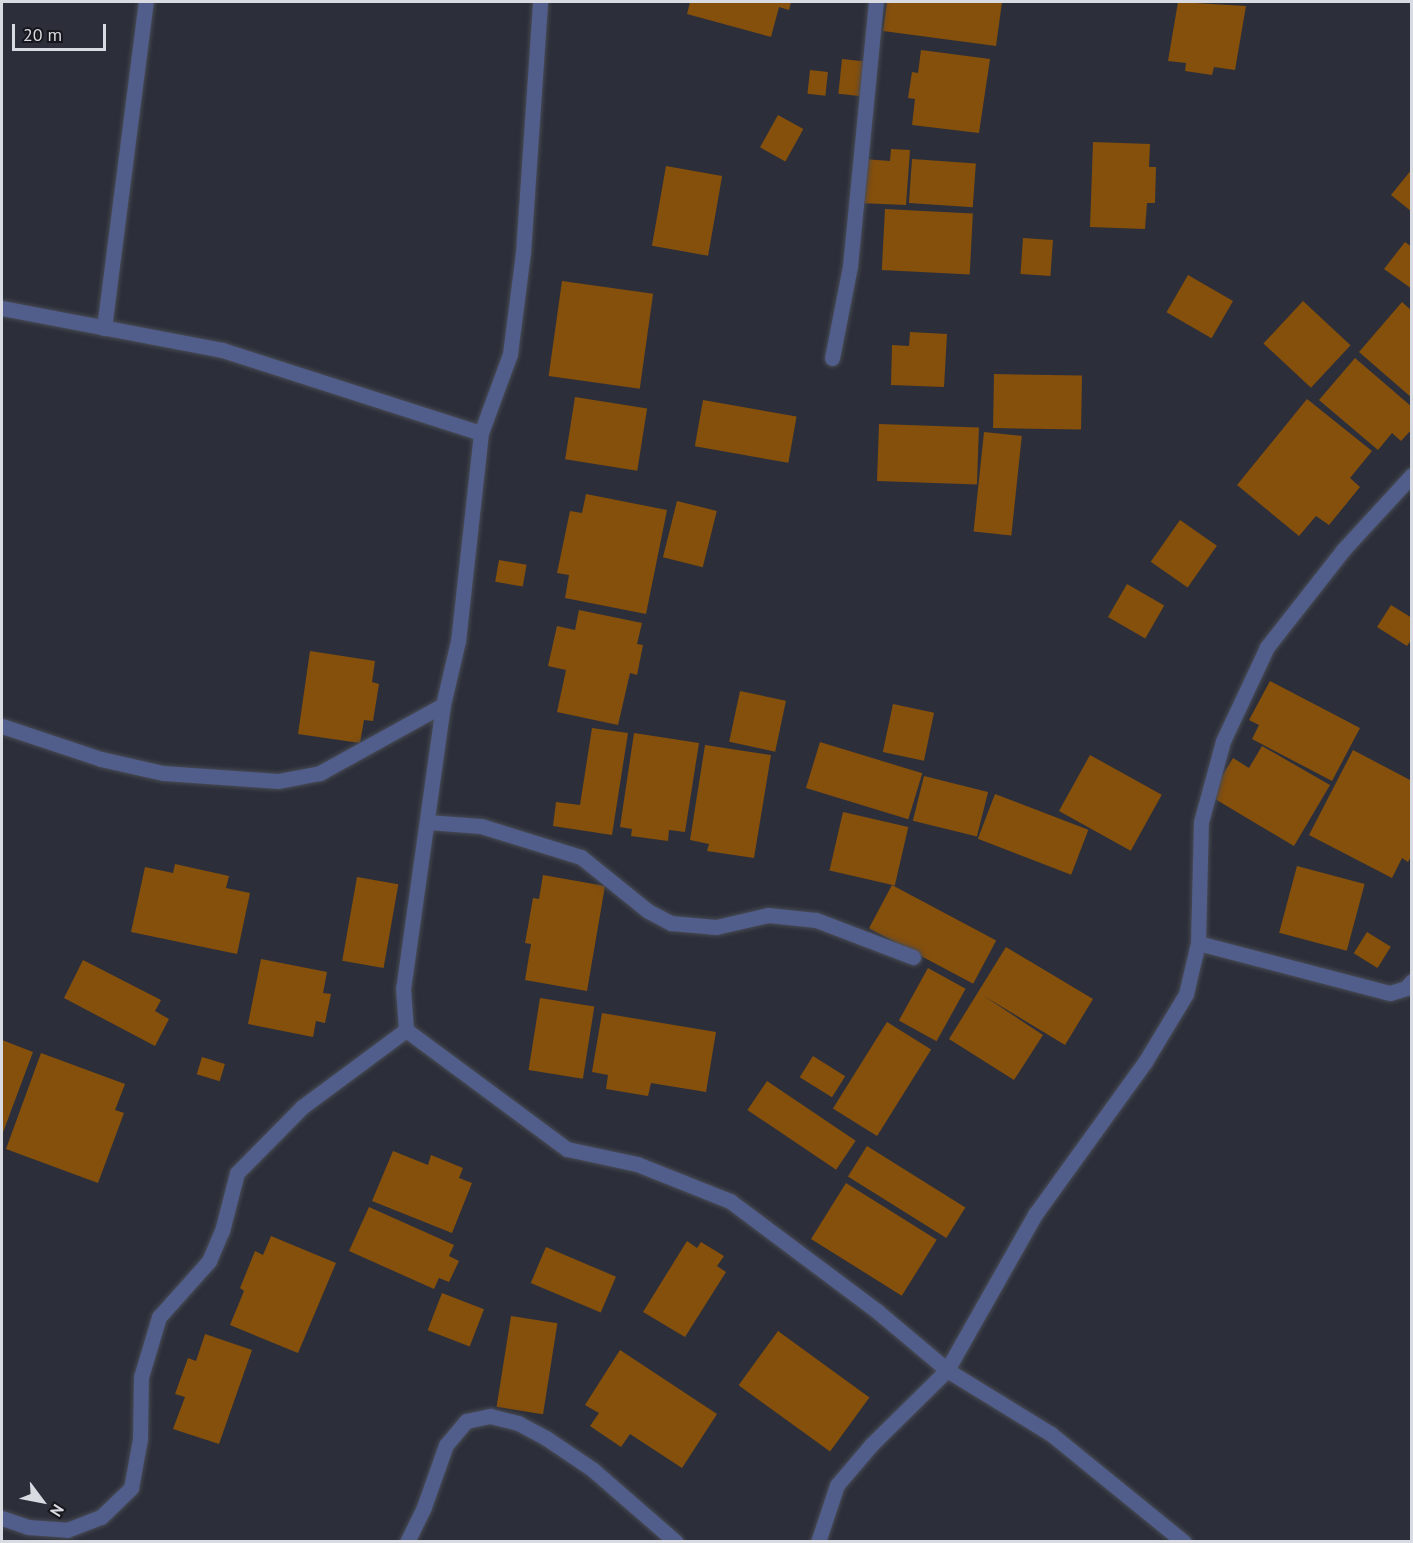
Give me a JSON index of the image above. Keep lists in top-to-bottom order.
{
  "scale_bar": "20 m",
  "north": "bottom right"
}
